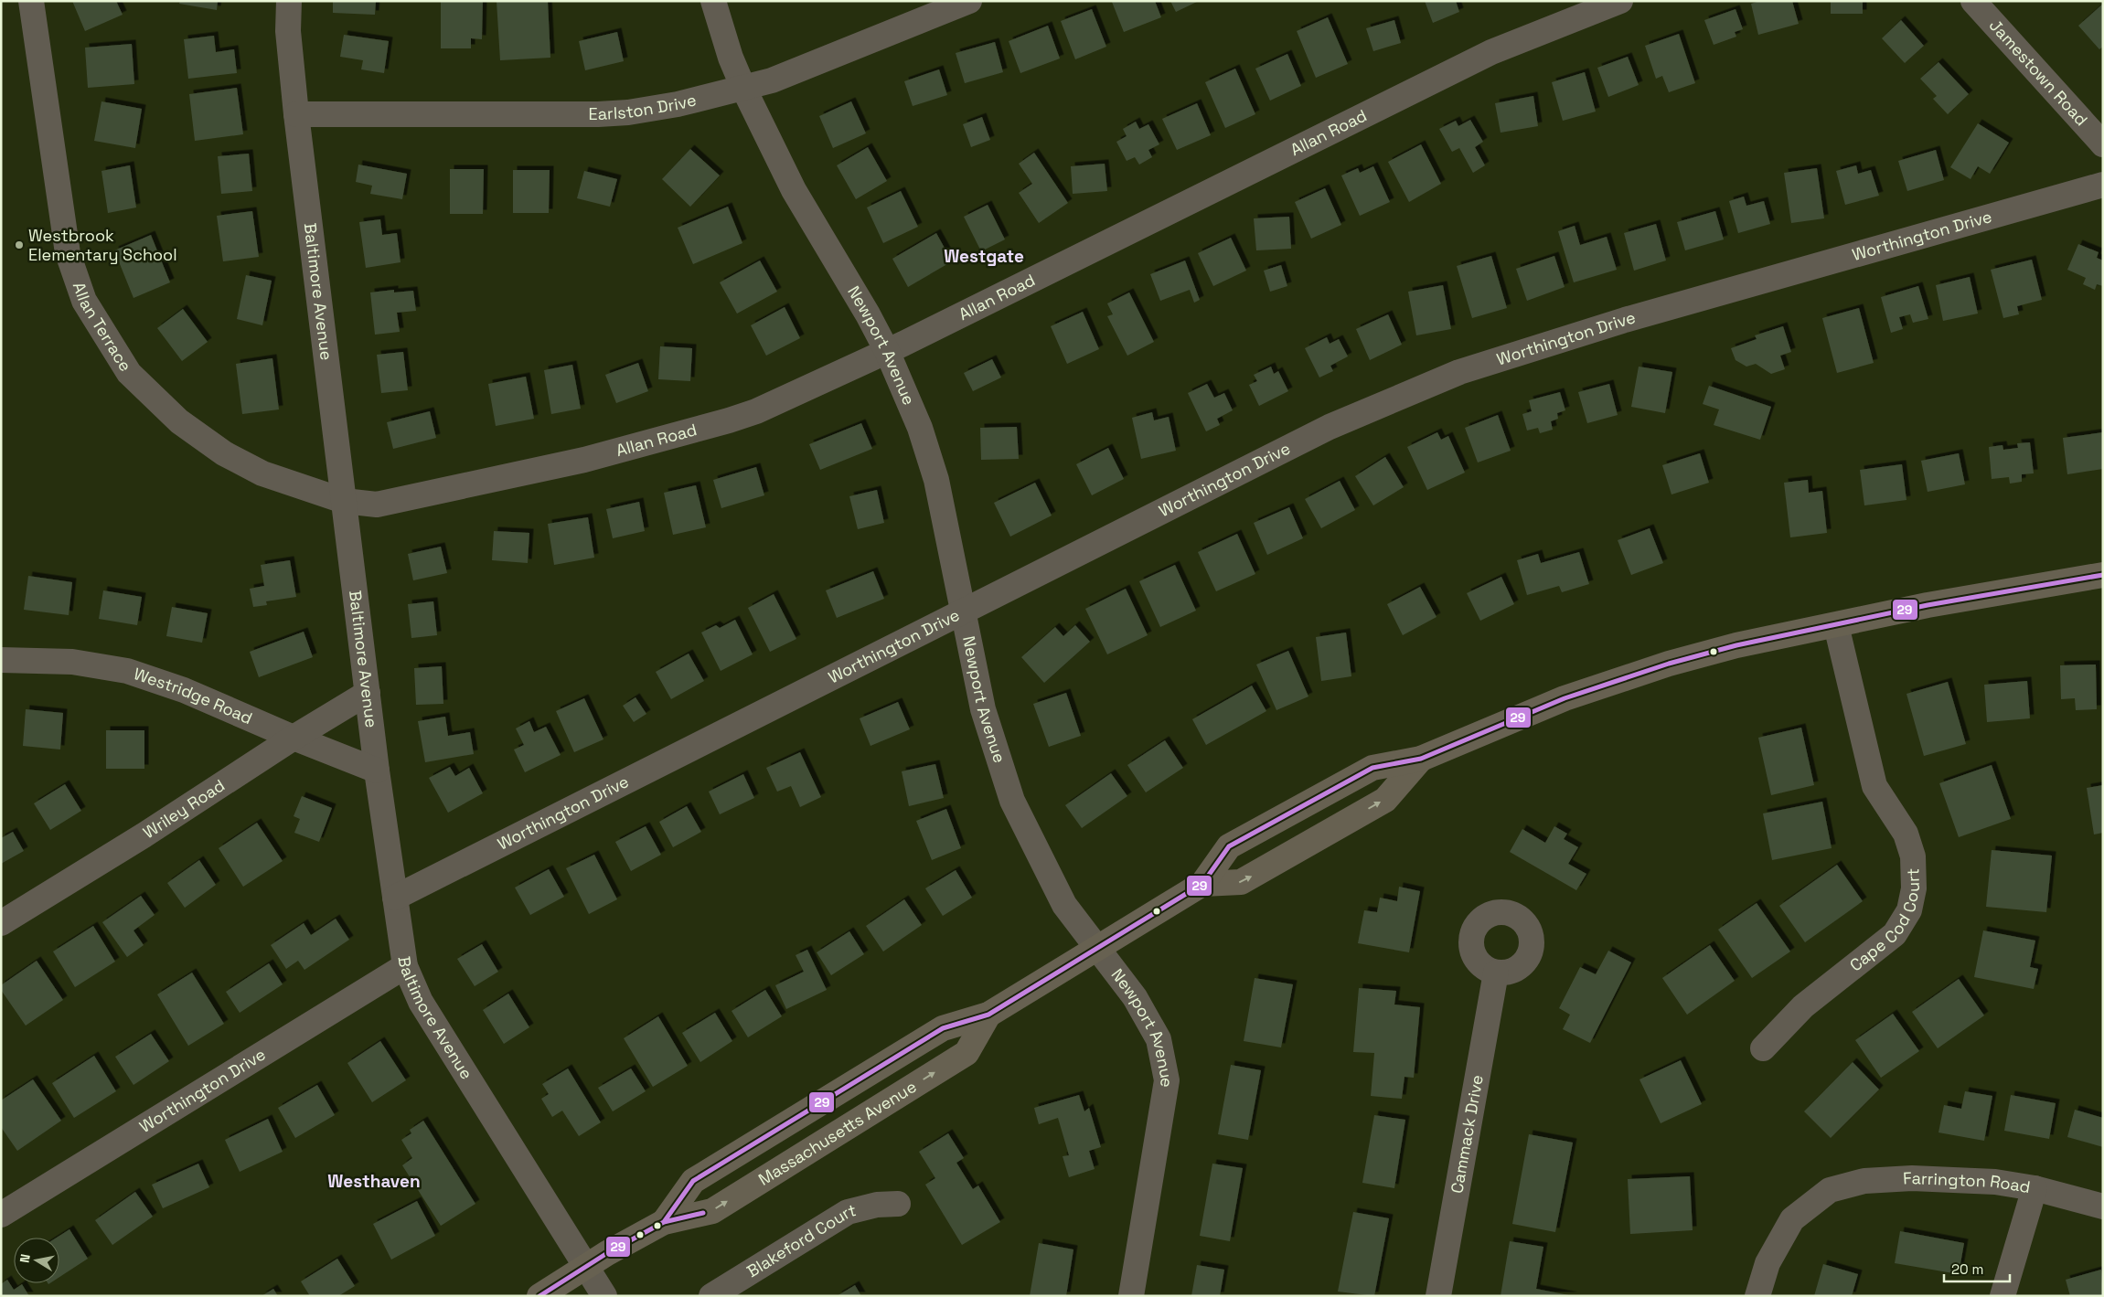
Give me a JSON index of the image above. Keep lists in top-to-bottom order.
{
  "streets": {
    "main road": ["Massachusetts Avenue"],
    "street": [
      "Jamestown Road",
      "Earlston Drive",
      "Allan Road",
      "Worthington Drive",
      "Baltimore Avenue",
      "Allan Terrace",
      "Newport Avenue",
      "Westridge Road",
      "Wriley Road",
      "Cape Cod Court",
      "Cammack Drive",
      "Farrington Road",
      "Blakeford Court"
    ]
  },
  "crossings": [
    ["Earlston Drive", "Baltimore Avenue"],
    ["Earlston Drive", "Newport Avenue"],
    ["Allan Road", "Baltimore Avenue"],
    ["Allan Road", "Allan Terrace"],
    ["Allan Road", "Newport Avenue"],
    ["Worthington Drive", "Baltimore Avenue"],
    ["Worthington Drive", "Newport Avenue"],
    ["Baltimore Avenue", "Allan Terrace"],
    ["Baltimore Avenue", "Westridge Road"],
    ["Baltimore Avenue", "Wriley Road"],
    ["Baltimore Avenue", "Massachusetts Avenue"],
    ["Newport Avenue", "Massachusetts Avenue"],
    ["Westridge Road", "Wriley Road"],
    ["Cape Cod Court", "Massachusetts Avenue"]
  ],
  "districts": ["Westgate", "Westhaven"],
  "places": ["Westbrook Elementary School"],
  "lines": ["transit line 29"],
  "scale_bar": "20 m",
  "north": "left"
}
